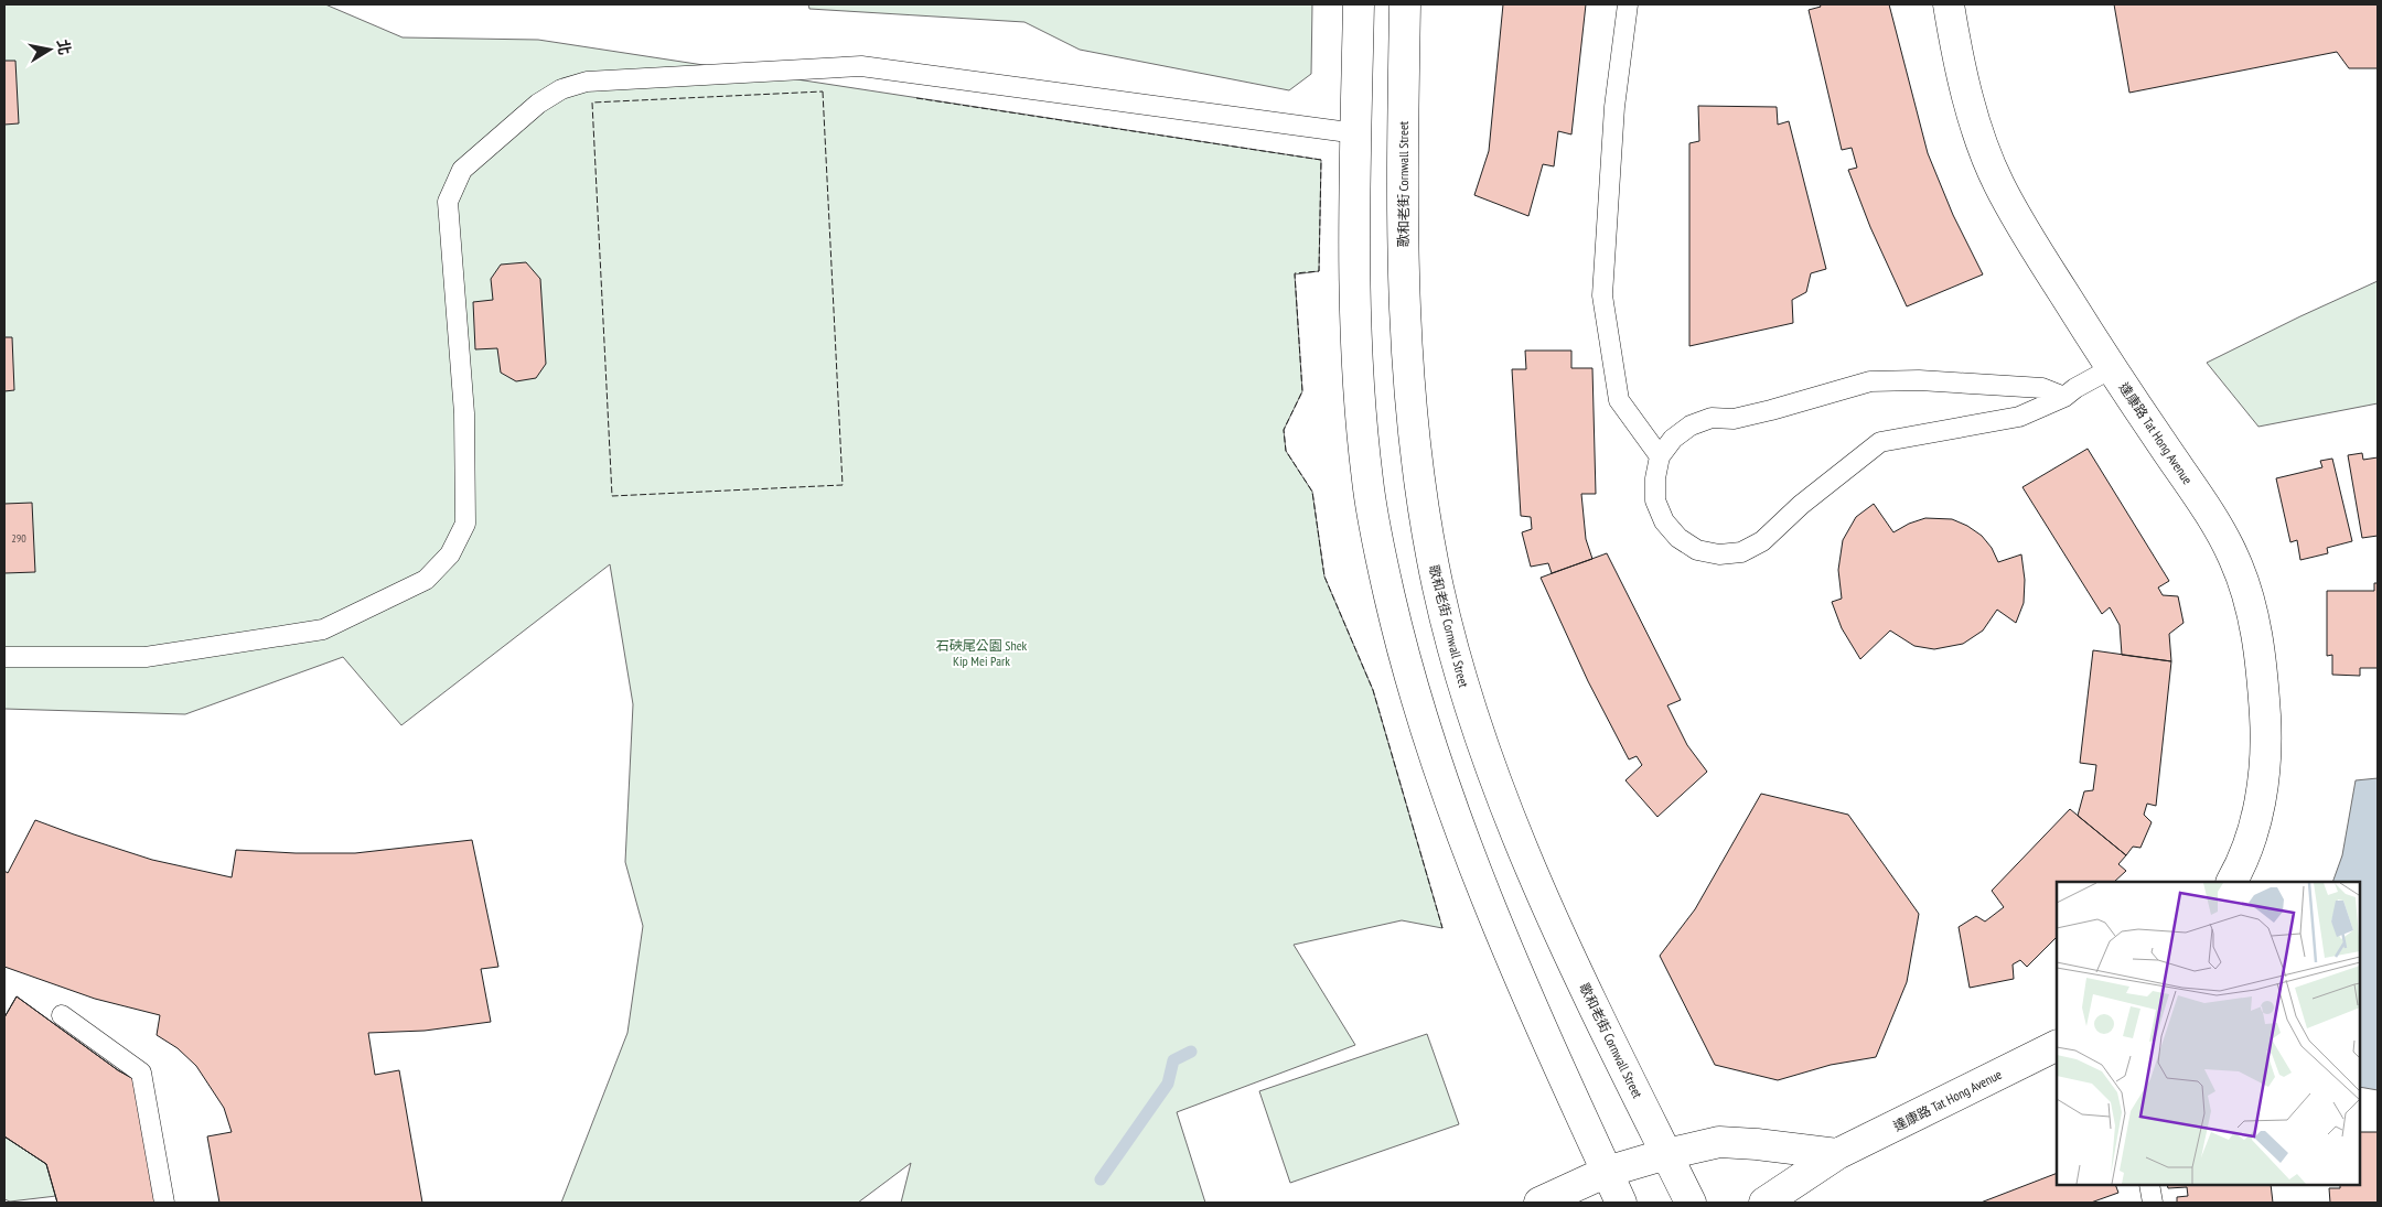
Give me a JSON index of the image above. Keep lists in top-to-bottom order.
{
  "streets": {
    "main road": ["歌和老街 Cornwall Street", "達康路 Tat Hong Avenue"]
  },
  "parks": ["石硤尾公園 Shek Kip Mei Park"],
  "house_numbers": ["290"],
  "north": "right"
}
